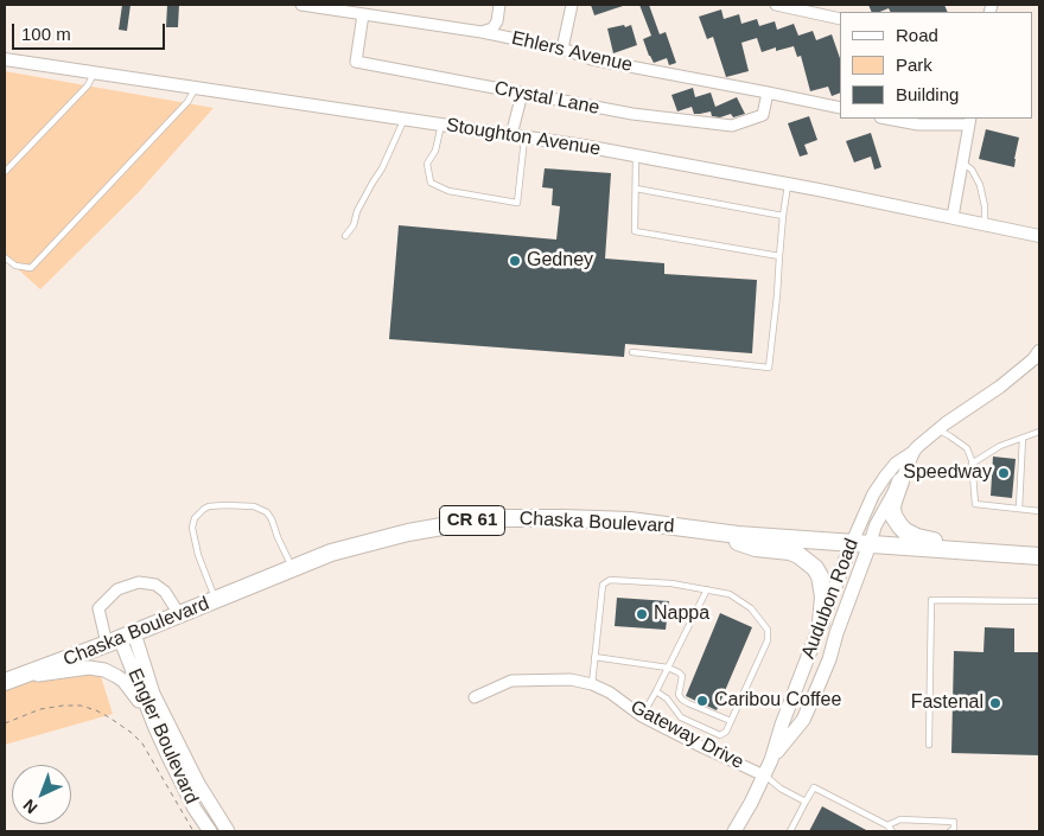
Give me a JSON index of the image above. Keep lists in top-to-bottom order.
{
  "streets": {
    "main road": [
      "CR 61",
      "Chaska Boulevard",
      "Audubon Road",
      "Engler Boulevard"
    ],
    "street": [
      "Ehlers Avenue",
      "Crystal Lane",
      "Stoughton Avenue",
      "Gateway Drive"
    ]
  },
  "crossings": [
    ["Ehlers Avenue", "Crystal Lane"],
    ["Chaska Boulevard", "Audubon Road"],
    ["Chaska Boulevard", "Engler Boulevard"],
    ["Audubon Road", "Gateway Drive"]
  ],
  "places": [
    "Gedney",
    "Speedway",
    "Nappa",
    "Caribou Coffee",
    "Fastenal"
  ],
  "legend": ["Road", "Park", "Building"],
  "scale_bar": "100 m",
  "north": "bottom left"
}
